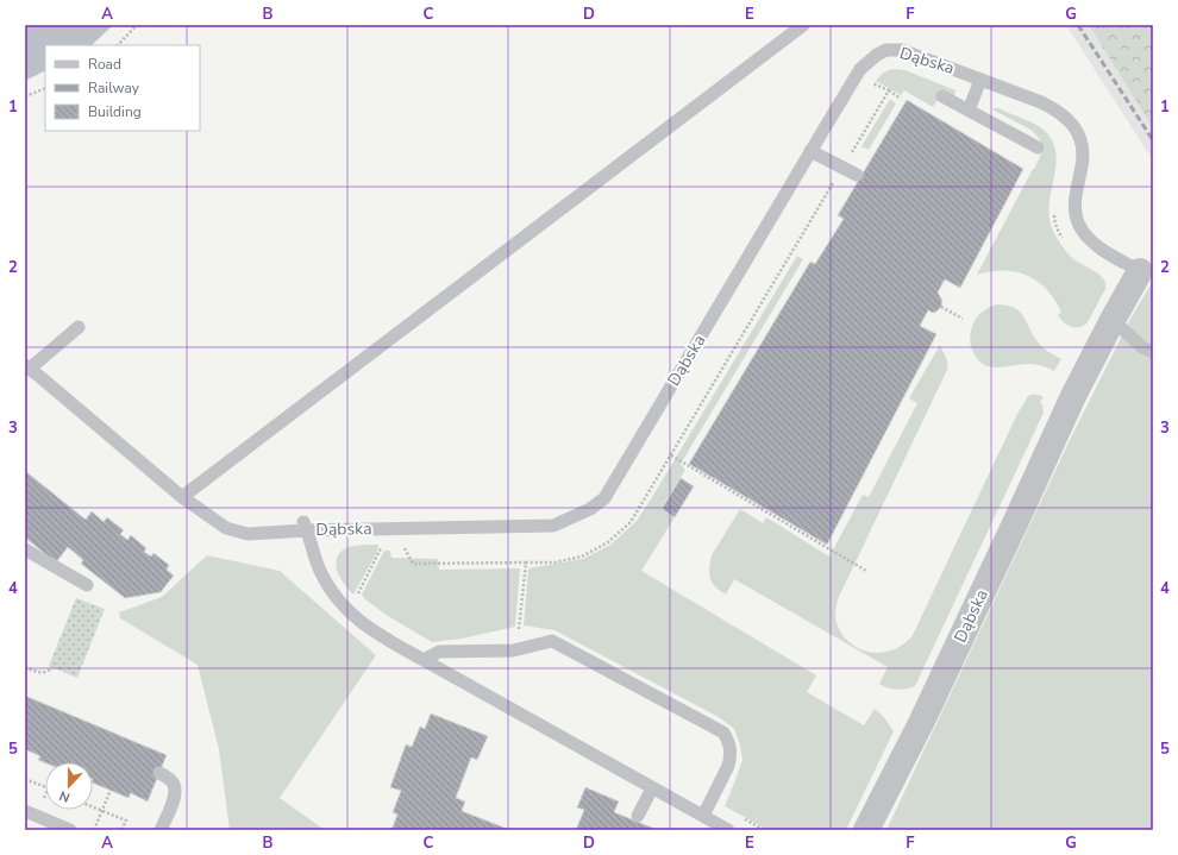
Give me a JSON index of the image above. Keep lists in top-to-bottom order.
{
  "streets": {
    "street": ["Dąbska"]
  },
  "legend": ["Road", "Railway", "Building"],
  "north": "bottom",
  "grid": {
    "columns": [
      "A",
      "B",
      "C",
      "D",
      "E",
      "F",
      "G"
    ],
    "rows": [
      "1",
      "2",
      "3",
      "4",
      "5"
    ]
  }
}
